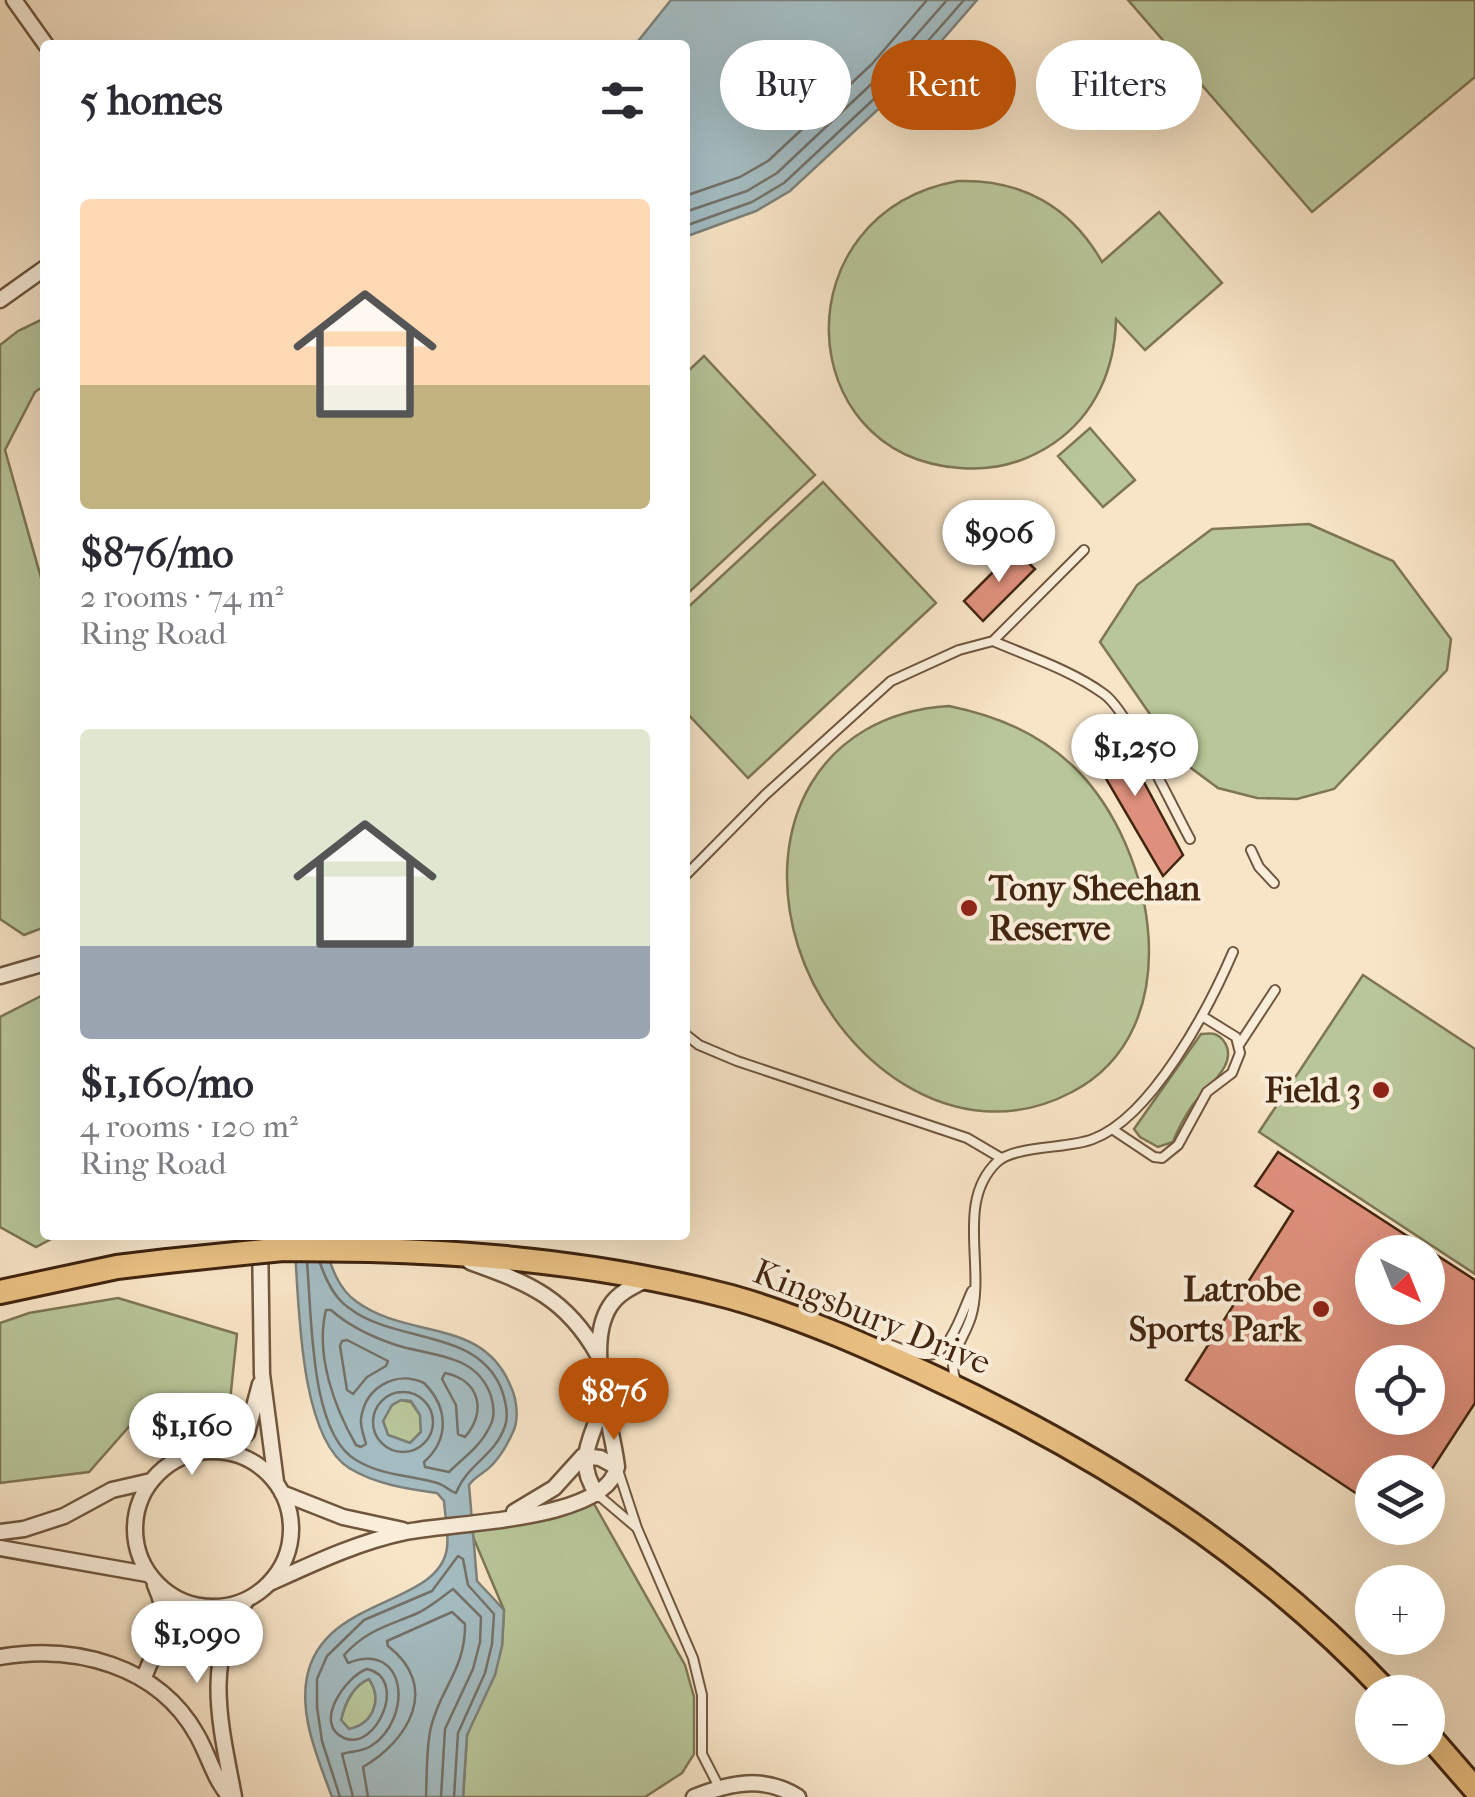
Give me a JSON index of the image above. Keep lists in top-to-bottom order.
{
  "streets": {
    "main road": ["Kingsbury Drive"]
  },
  "places": ["Tony Sheehan Reserve", "Field 3", "Latrobe Sports Park"],
  "north": "bottom right",
  "page": {
    "chip": ["Buy", "Rent", "Filters"],
    "heading": "5 homes",
    "list": [
      {
        "name": "$876/mo",
        "note": "2 rooms · 74 m² · Ring Road"
      },
      {
        "name": "$1,160/mo",
        "note": "4 rooms · 120 m² · Ring Road"
      }
    ],
    "price": [
      "$906",
      "$1,250",
      "$876",
      "$1,160",
      "$1,090"
    ],
    "map_buttons": ["+", "−"]
  }
}
